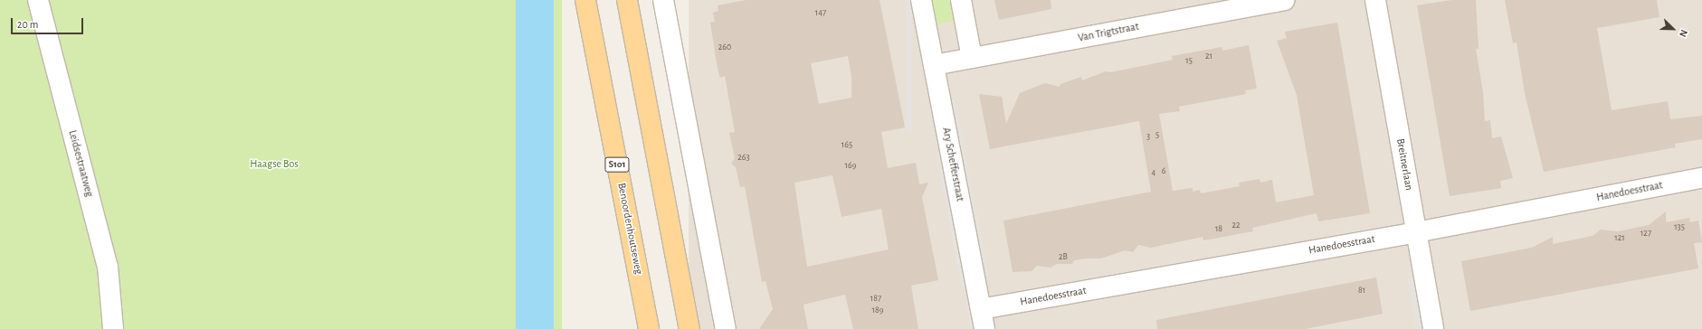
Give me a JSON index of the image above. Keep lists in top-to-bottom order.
{
  "streets": {
    "main road": ["S101", "Benoordenhoutseweg"],
    "street": [
      "Van Trigtstraat",
      "Leidsestraatweg",
      "Ary Schefferstraat",
      "Breitnerlaan",
      "Hanedoesstraat"
    ]
  },
  "crossings": [
    ["Van Trigtstraat", "Ary Schefferstraat"],
    ["Ary Schefferstraat", "Hanedoesstraat"],
    ["Breitnerlaan", "Hanedoesstraat"]
  ],
  "parks": ["Haagse Bos"],
  "house_numbers": [
    "147",
    "260",
    "21",
    "15",
    "5",
    "3",
    "165",
    "263",
    "169",
    "6",
    "4",
    "22",
    "135",
    "18",
    "127",
    "121",
    "2B",
    "81",
    "187",
    "189"
  ],
  "scale_bar": "20 m",
  "north": "bottom right"
}
